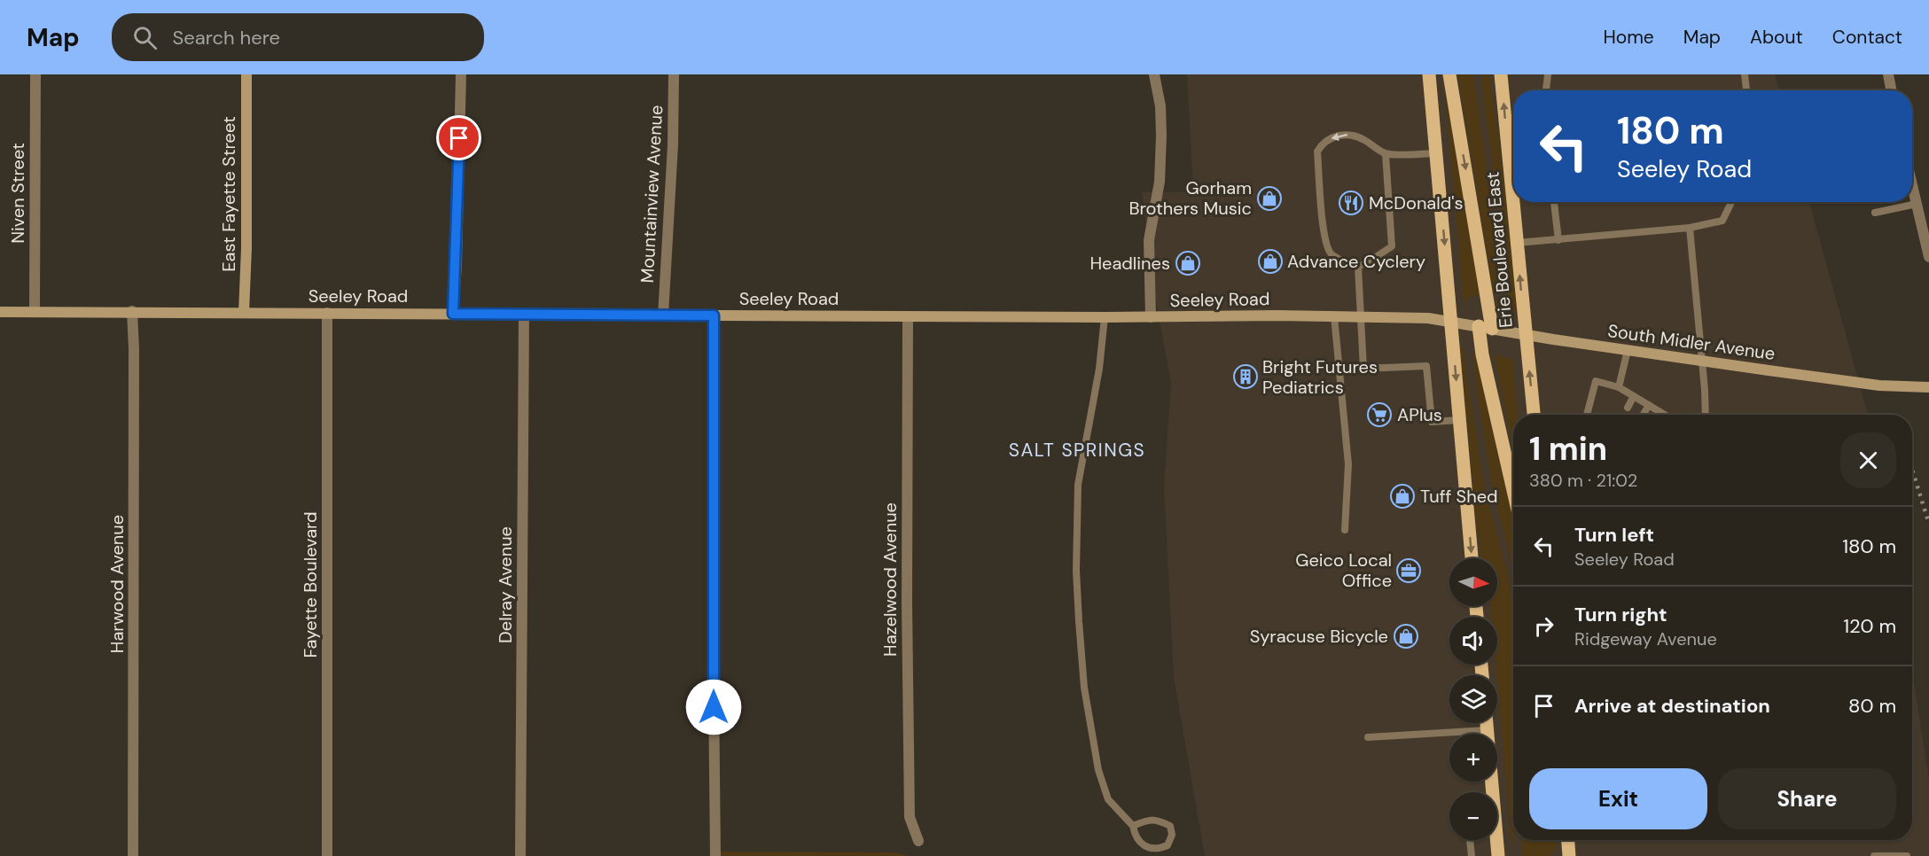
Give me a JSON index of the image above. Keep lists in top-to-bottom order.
{
  "streets": {
    "main road": ["Erie Boulevard East"],
    "street": [
      "Niven Street",
      "East Fayette Street",
      "Mountainview Avenue",
      "Seeley Road",
      "South Midler Avenue",
      "Hazelwood Avenue",
      "Harwood Avenue",
      "Fayette Boulevard",
      "Delray Avenue"
    ]
  },
  "crossings": [
    ["Niven Street", "Seeley Road"],
    ["East Fayette Street", "Seeley Road"],
    ["Mountainview Avenue", "Seeley Road"],
    ["Erie Boulevard East", "South Midler Avenue"],
    ["Seeley Road", "South Midler Avenue"],
    ["Seeley Road", "Hazelwood Avenue"],
    ["Seeley Road", "Harwood Avenue"],
    ["Seeley Road", "Fayette Boulevard"],
    ["Seeley Road", "Delray Avenue"]
  ],
  "districts": ["SALT SPRINGS"],
  "places": {
    "shop": [
      "Gorham Brothers Music",
      "Advance Cyclery",
      "Headlines",
      "Tuff Shed",
      "Syracuse Bicycle"
    ],
    "restaurant": ["McDonald's"],
    "building": ["Bright Futures Pediatrics"],
    "supermarket": ["APlus"],
    "office": ["Geico Local Office"]
  },
  "north": "right",
  "page": {
    "header": "Map",
    "search": "Search here",
    "nav": [
      "Home",
      "Map",
      "About",
      "Contact"
    ],
    "turn": ["180 m", "Seeley Road"],
    "heading": ["1 min", "380 m · 21:02"],
    "list": [
      {
        "name": "Turn left",
        "note": "Seeley Road",
        "value": "180 m"
      },
      {
        "name": "Turn right",
        "note": "Ridgeway Avenue",
        "value": "120 m"
      },
      {
        "name": "Arrive at destination",
        "value": "80 m"
      }
    ],
    "map_buttons": ["+", "−"],
    "buttons": ["Exit", "Share"]
  }
}
